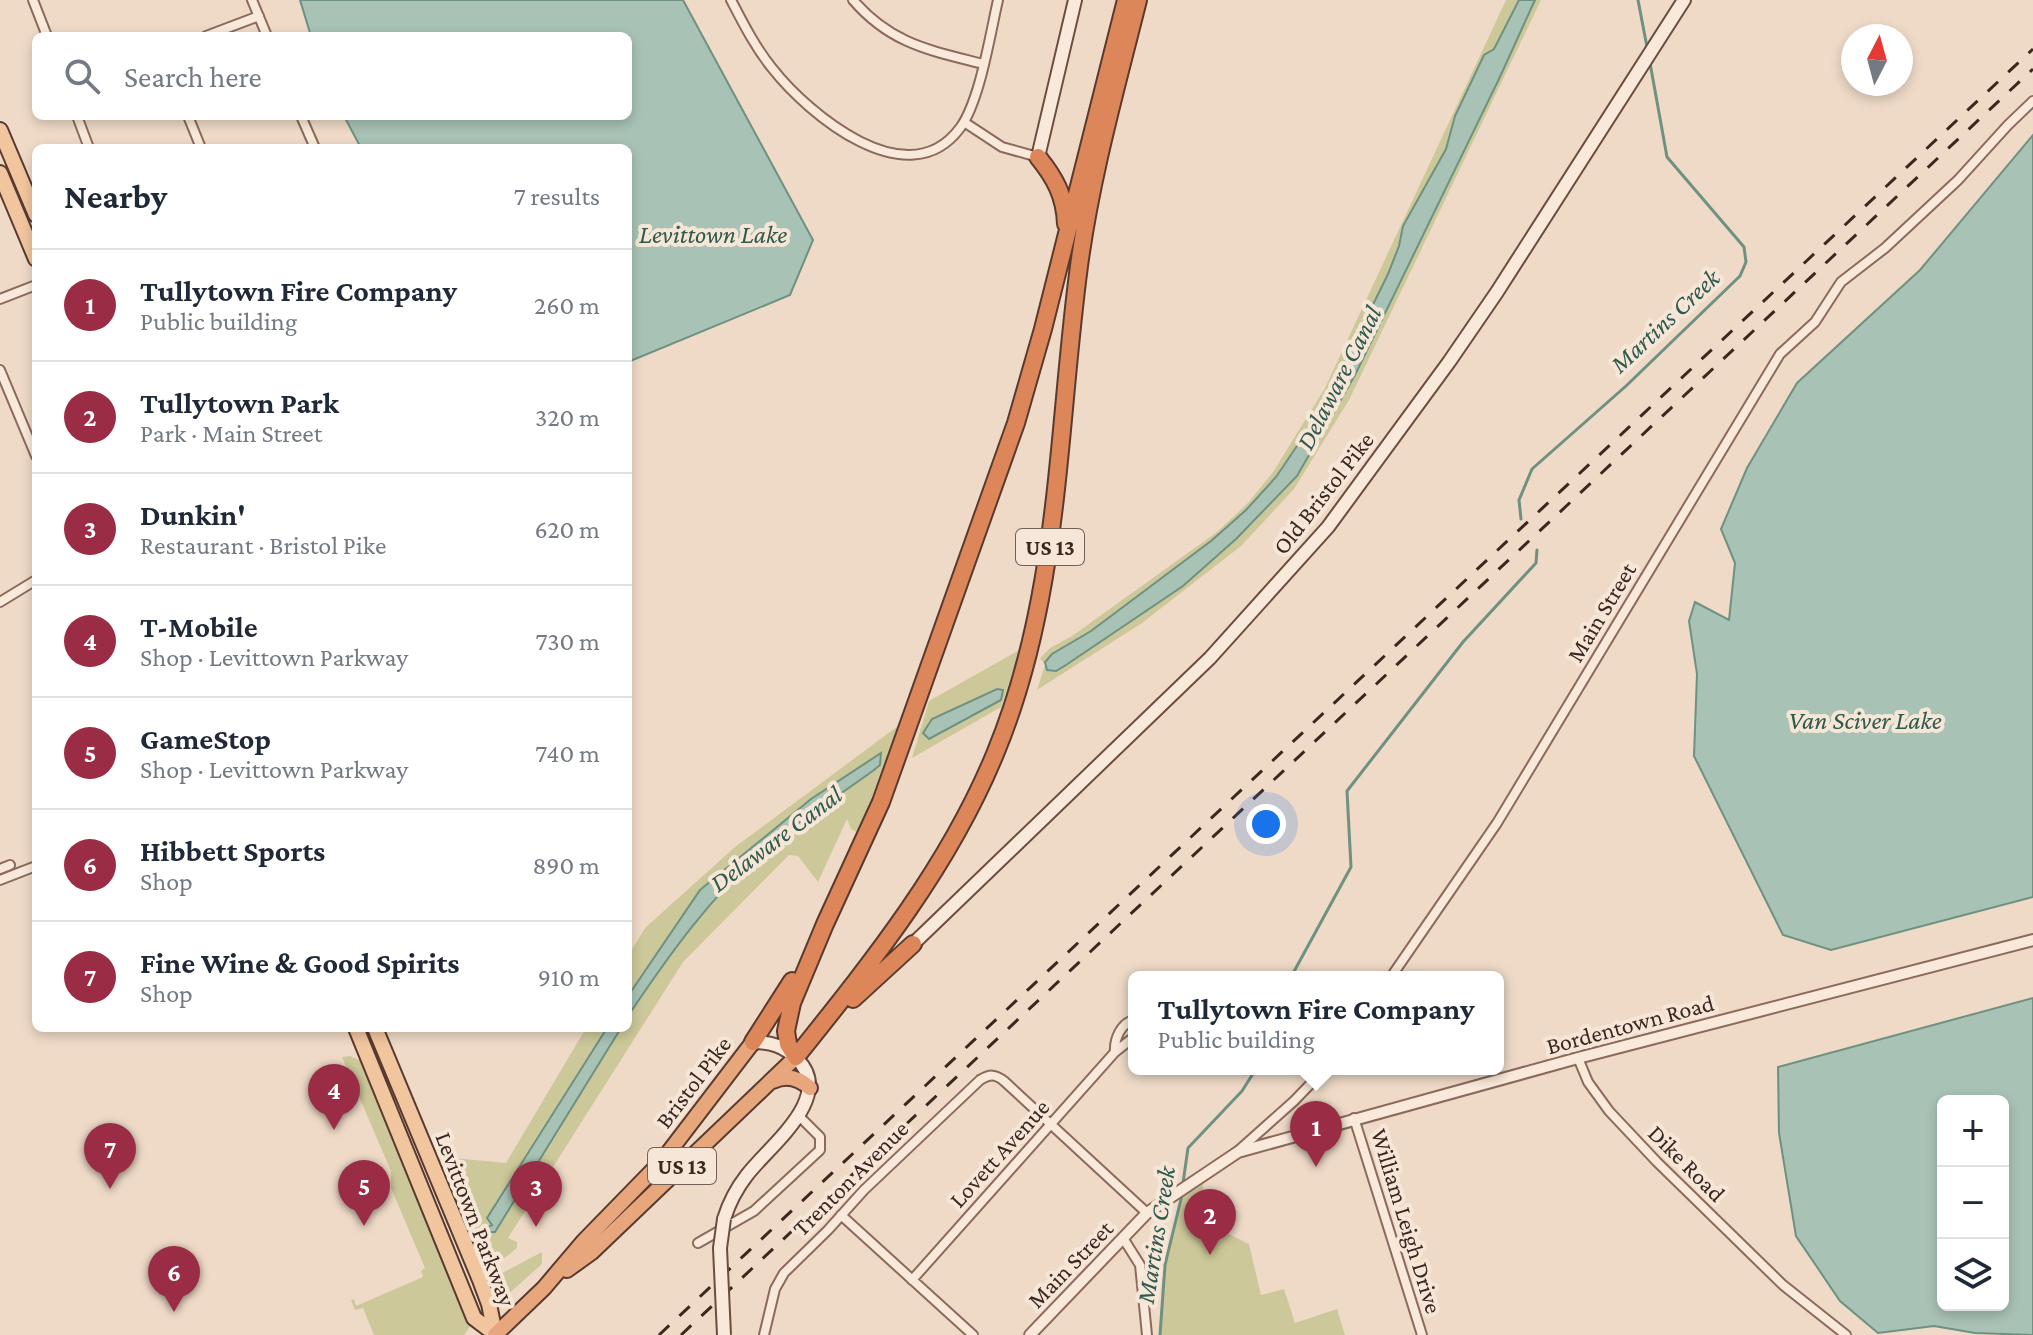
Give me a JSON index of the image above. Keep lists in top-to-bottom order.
{
  "streets": {
    "highway": ["US 13", "Bristol Pike"],
    "main road": ["Old Bristol Pike", "Levittown Parkway"],
    "street": [
      "Main Street",
      "Bordentown Road",
      "Lovett Avenue",
      "Dike Road",
      "Trenton Avenue",
      "William Leigh Drive"
    ]
  },
  "crossings": [
    ["US 13", "Bristol Pike"],
    ["Main Street", "Bordentown Road"],
    ["Bordentown Road", "Dike Road"],
    ["Bordentown Road", "William Leigh Drive"],
    ["Bristol Pike", "Levittown Parkway"],
    ["Lovett Avenue", "Trenton Avenue"]
  ],
  "water": [
    "Levittown Lake",
    "Martins Creek",
    "Delaware Canal",
    "Van Sciver Lake"
  ],
  "north": "top",
  "page": {
    "search": "Search here",
    "heading": ["Nearby", "7 results"],
    "list": [
      {
        "mark": "1",
        "name": "Tullytown Fire Company",
        "note": "Public building",
        "value": "260 m"
      },
      {
        "mark": "2",
        "name": "Tullytown Park",
        "note": "Park · Main Street",
        "value": "320 m"
      },
      {
        "mark": "3",
        "name": "Dunkin'",
        "note": "Restaurant · Bristol Pike",
        "value": "620 m"
      },
      {
        "mark": "4",
        "name": "T-Mobile",
        "note": "Shop · Levittown Parkway",
        "value": "730 m"
      },
      {
        "mark": "5",
        "name": "GameStop",
        "note": "Shop · Levittown Parkway",
        "value": "740 m"
      },
      {
        "mark": "6",
        "name": "Hibbett Sports",
        "note": "Shop",
        "value": "890 m"
      },
      {
        "mark": "7",
        "name": "Fine Wine & Good Spirits",
        "note": "Shop",
        "value": "910 m"
      }
    ],
    "popup": ["Tullytown Fire Company", "Public building"],
    "pins": [
      "4",
      "1",
      "7",
      "5",
      "3",
      "2",
      "6"
    ],
    "map_buttons": ["+", "−"]
  }
}
